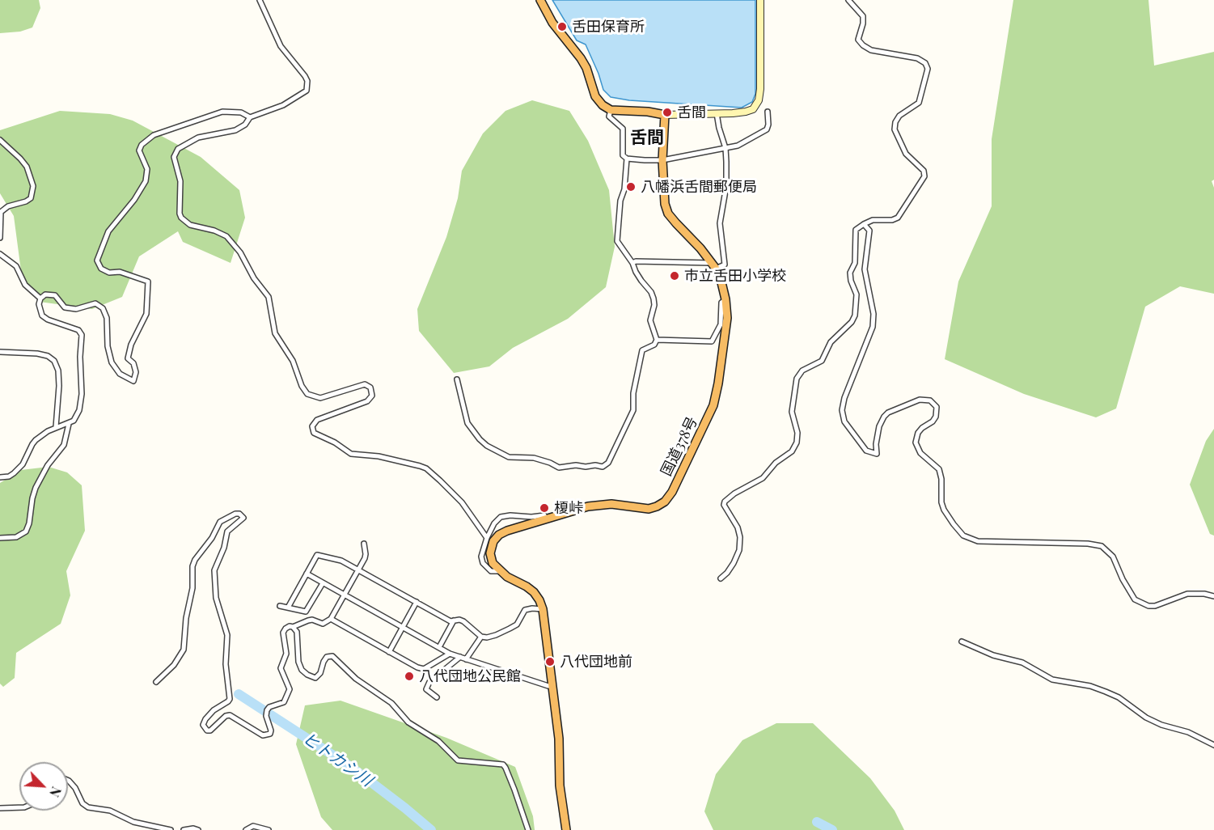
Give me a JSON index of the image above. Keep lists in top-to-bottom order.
{
  "streets": {
    "highway": ["国道378号"]
  },
  "districts": ["舌間"],
  "water": ["ヒトカシ川"],
  "places": [
    "舌田保育所",
    "舌間",
    "八幡浜舌間郵便局",
    "市立舌田小学校",
    "榎峠",
    "八代団地前",
    "八代団地公民館"
  ],
  "north": "bottom right"
}
